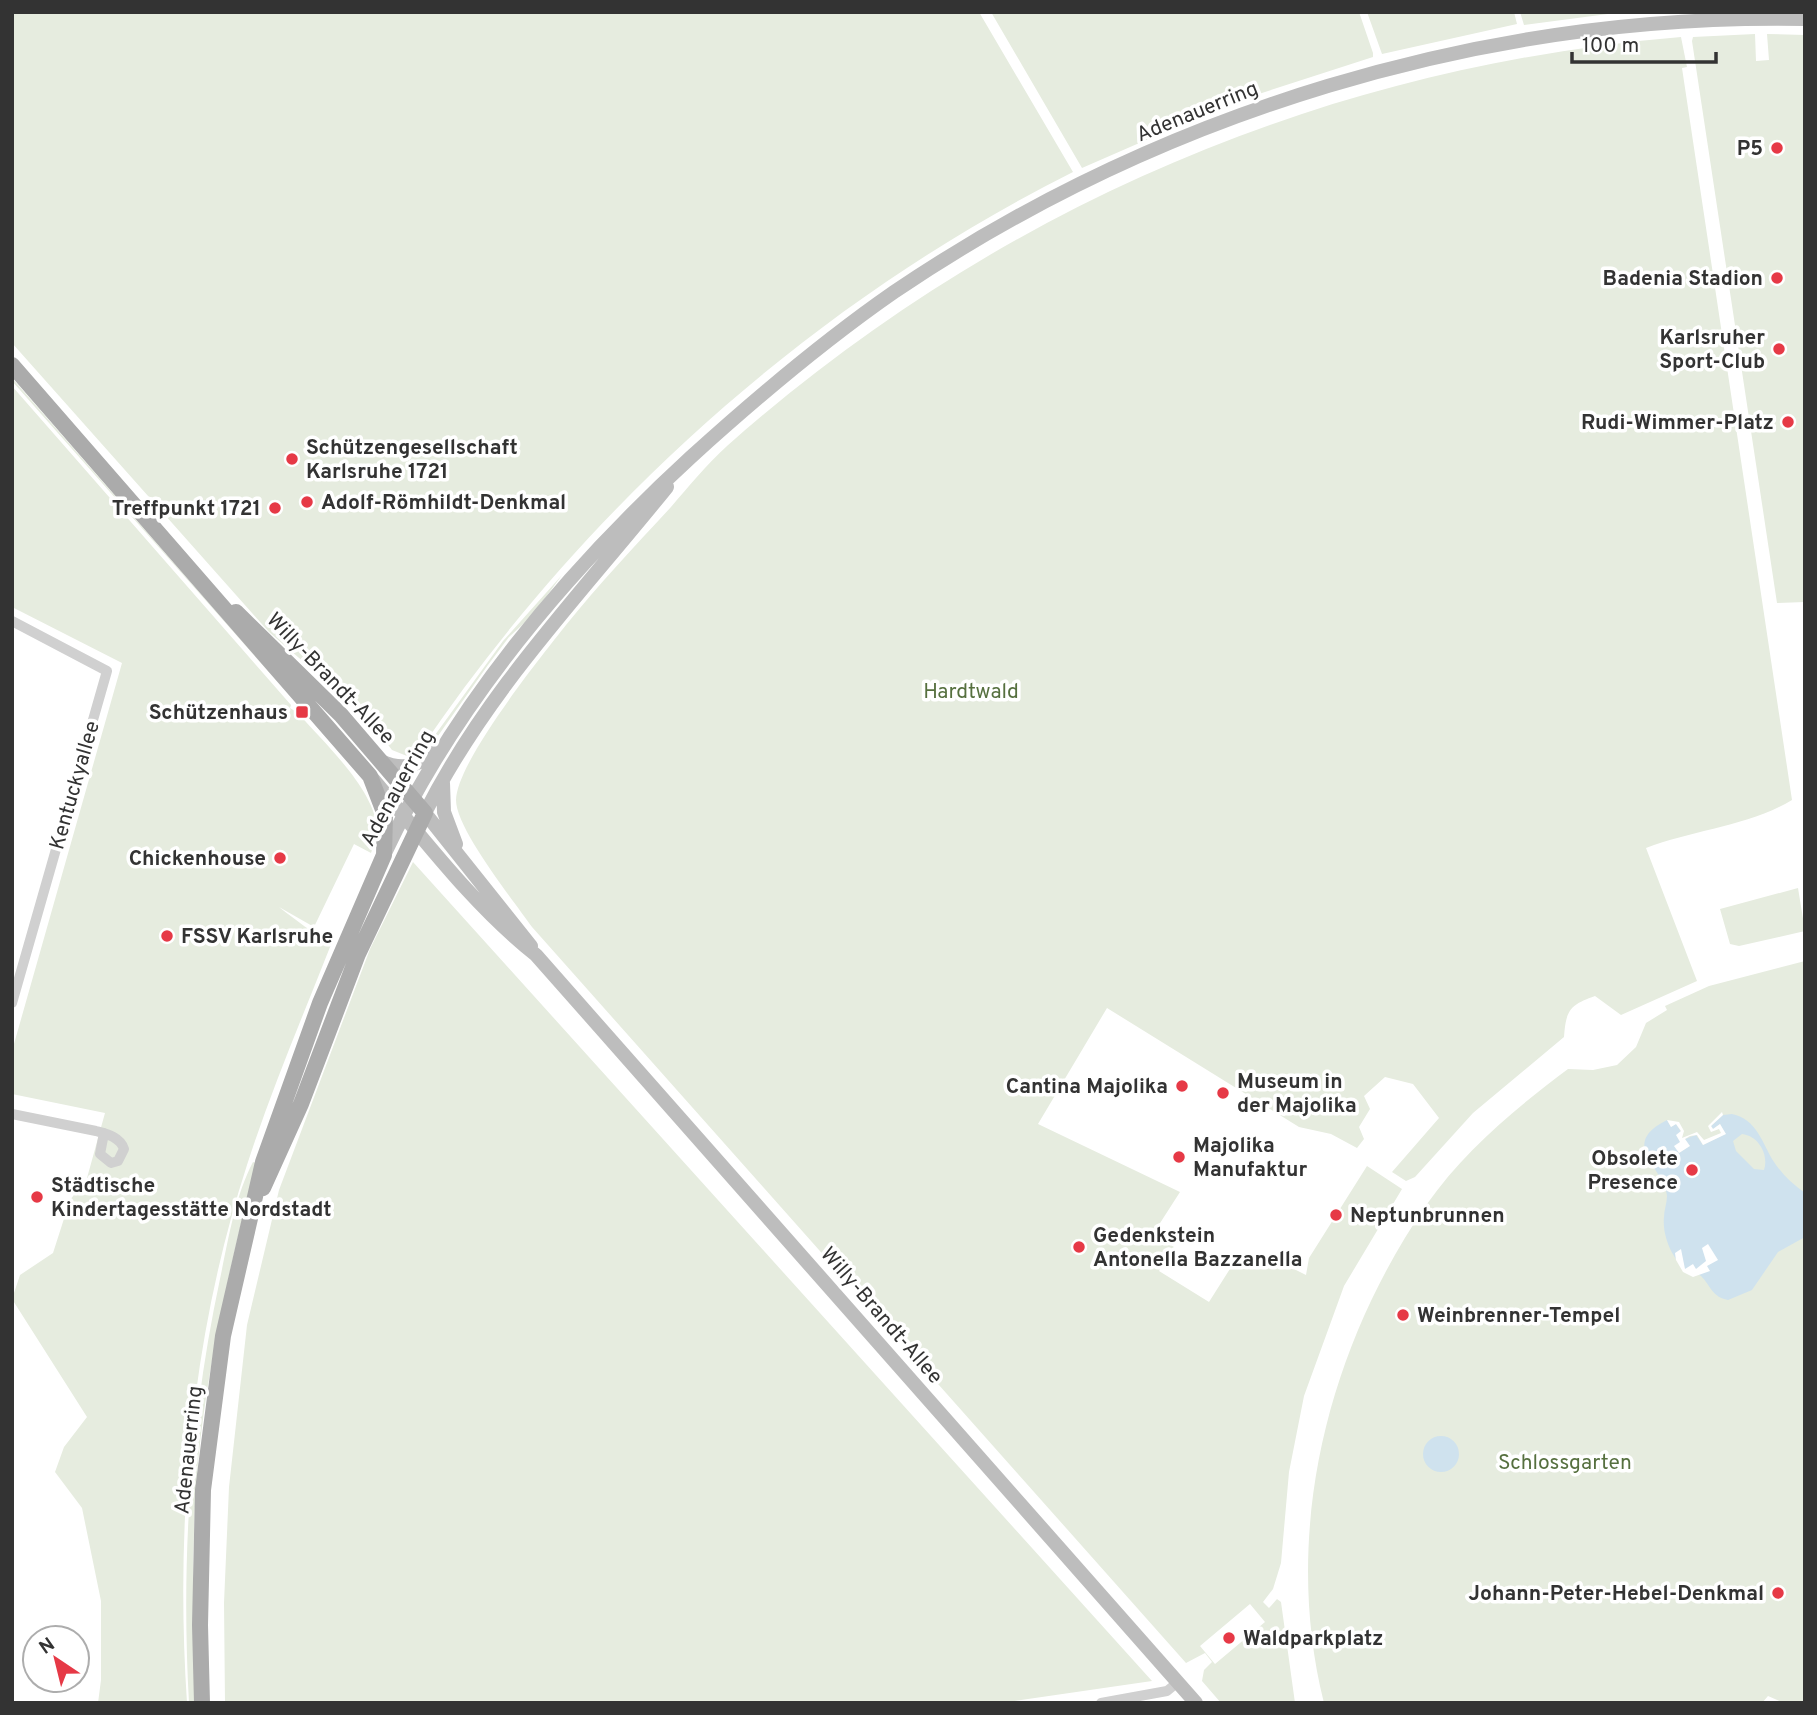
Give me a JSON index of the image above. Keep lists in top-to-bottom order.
{
  "streets": {
    "main road": ["Adenauerring", "Willy-Brandt-Allee"],
    "street": ["Kentuckyallee"]
  },
  "crossings": [
    ["Adenauerring", "Willy-Brandt-Allee"]
  ],
  "parks": ["Hardtwald", "Schlossgarten"],
  "places": {
    "other": [
      "P5",
      "Badenia Stadion",
      "Karlsruher Sport-Club",
      "Rudi-Wimmer-Platz",
      "Schützengesellschaft Karlsruhe 1721",
      "Adolf-Römhildt-Denkmal",
      "Treffpunkt 1721",
      "Chickenhouse",
      "FSSV Karlsruhe",
      "Cantina Majolika",
      "Museum in der Majolika",
      "Majolika Manufaktur",
      "Obsolete Presence",
      "Städtische Kindertagesstätte Nordstadt",
      "Neptunbrunnen",
      "Gedenkstein Antonella Bazzanella",
      "Weinbrenner-Tempel",
      "Johann-Peter-Hebel-Denkmal",
      "Waldparkplatz"
    ],
    "transit": ["Schützenhaus"]
  },
  "scale_bar": "100 m",
  "north": "top left"
}
